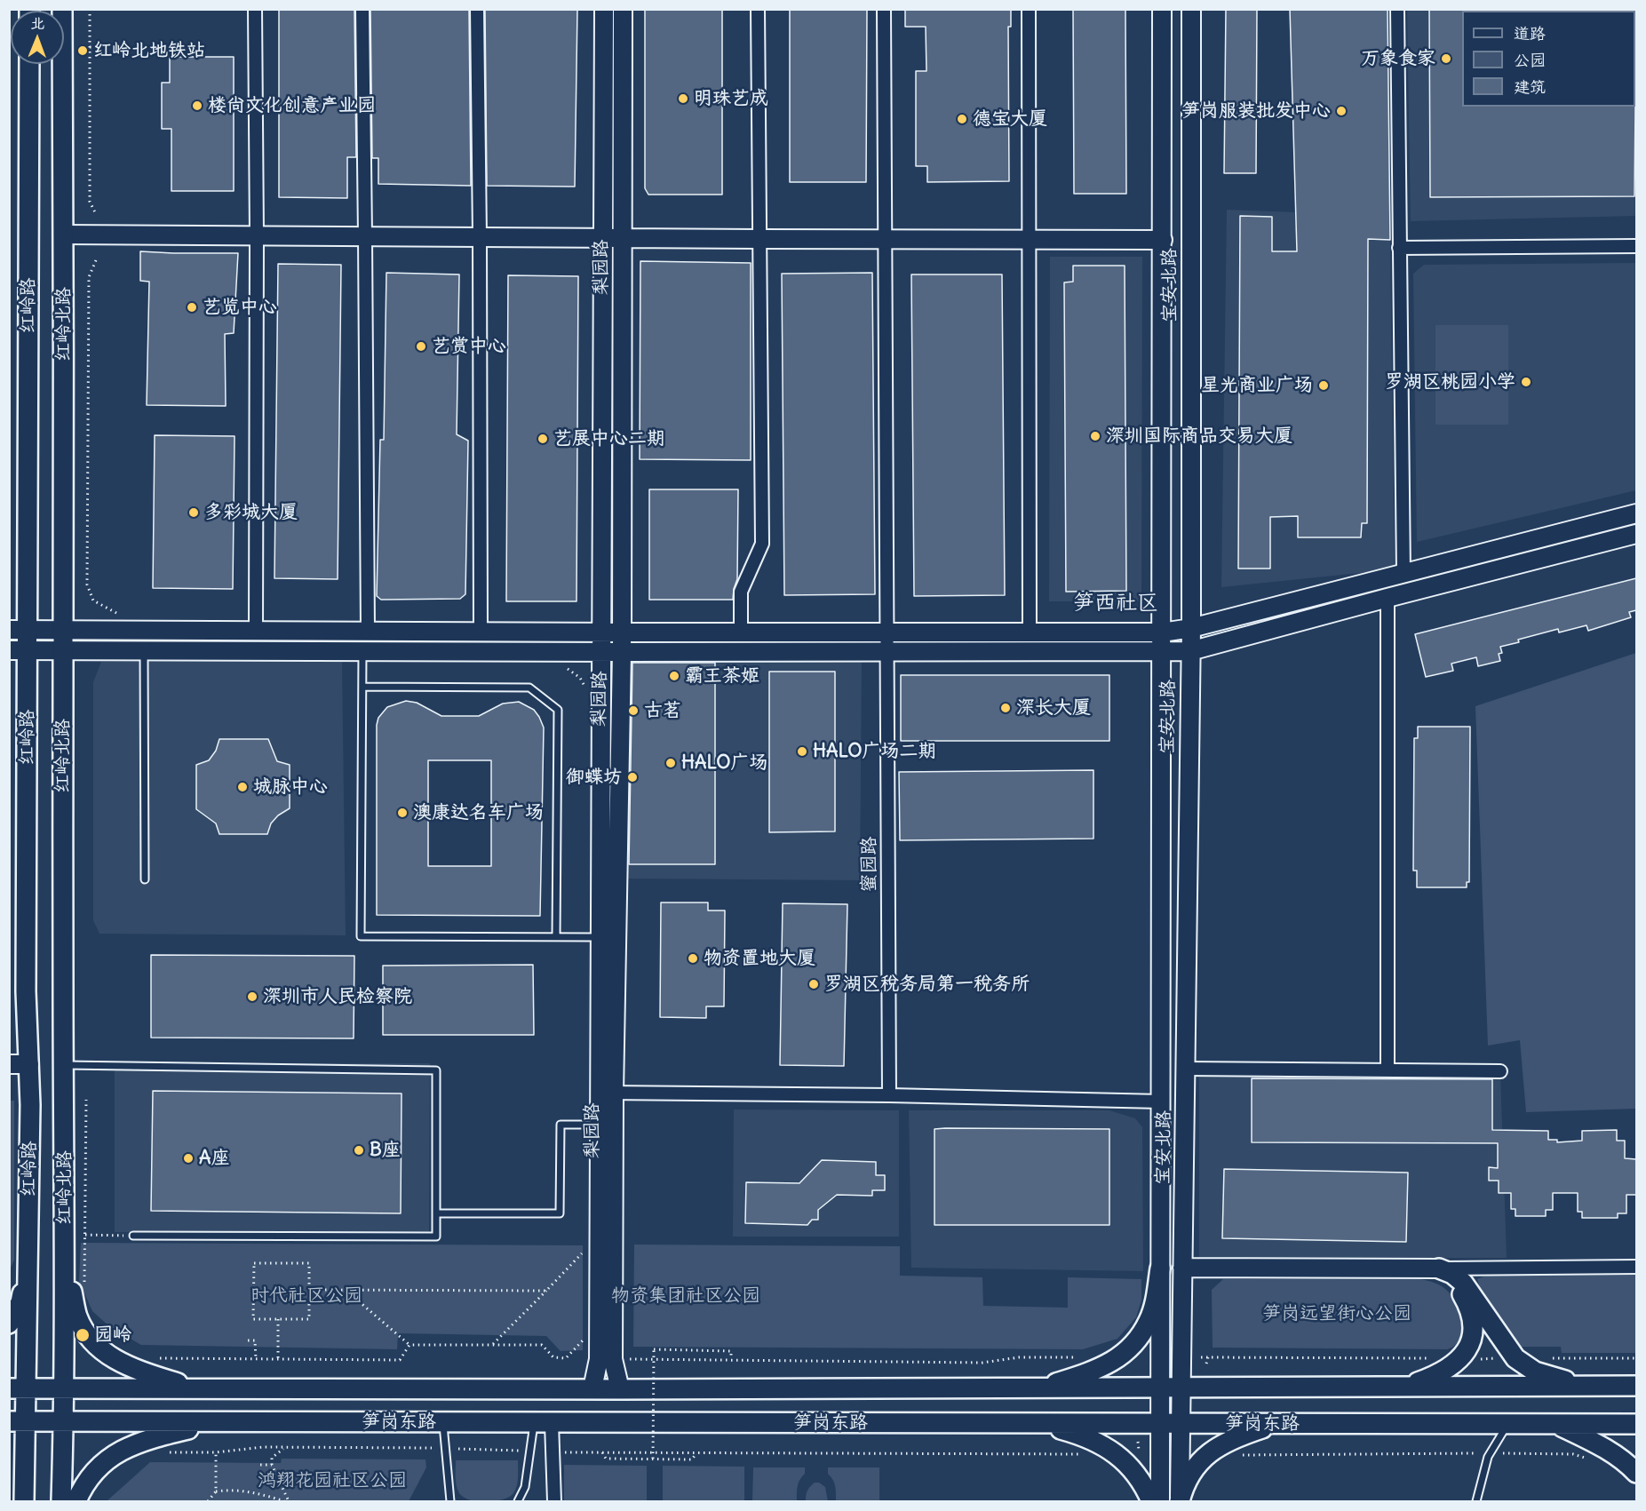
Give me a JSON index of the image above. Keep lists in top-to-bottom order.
{
  "streets": {
    "main road": ["红岭路", "红岭北路", "笋岗东路"],
    "street": ["梨园路", "宝安北路", "蜜园路"]
  },
  "crossings": [
    ["梨园路", "笋岗东路"],
    ["宝安北路", "笋岗东路"],
    ["红岭路", "笋岗东路"],
    ["红岭北路", "笋岗东路"]
  ],
  "districts": ["笋西社区"],
  "parks": [
    "时代社区公园",
    "物资集团社区公园",
    "笋岗远望街心公园",
    "鸿翔花园社区公园"
  ],
  "places": [
    "红岭北地铁站",
    "万象食家",
    "明珠艺成",
    "楼尚文化创意产业园",
    "笋岗服装批发中心",
    "德宝大厦",
    "艺览中心",
    "艺赏中心",
    "罗湖区桃园小学",
    "星光商业广场",
    "深圳国际商品交易大厦",
    "艺展中心二期",
    "多彩城大厦",
    "霸王茶姬",
    "深长大厦",
    "古茗",
    "HALO广场二期",
    "HALO广场",
    "御蝶坊",
    "城脉中心",
    "澳康达名车广场",
    "物资置地大厦",
    "罗湖区税务局第一税务所",
    "深圳市人民检察院",
    "B座",
    "A座",
    "园岭"
  ],
  "legend": ["道路", "公园", "建筑"],
  "north": "top"
}
